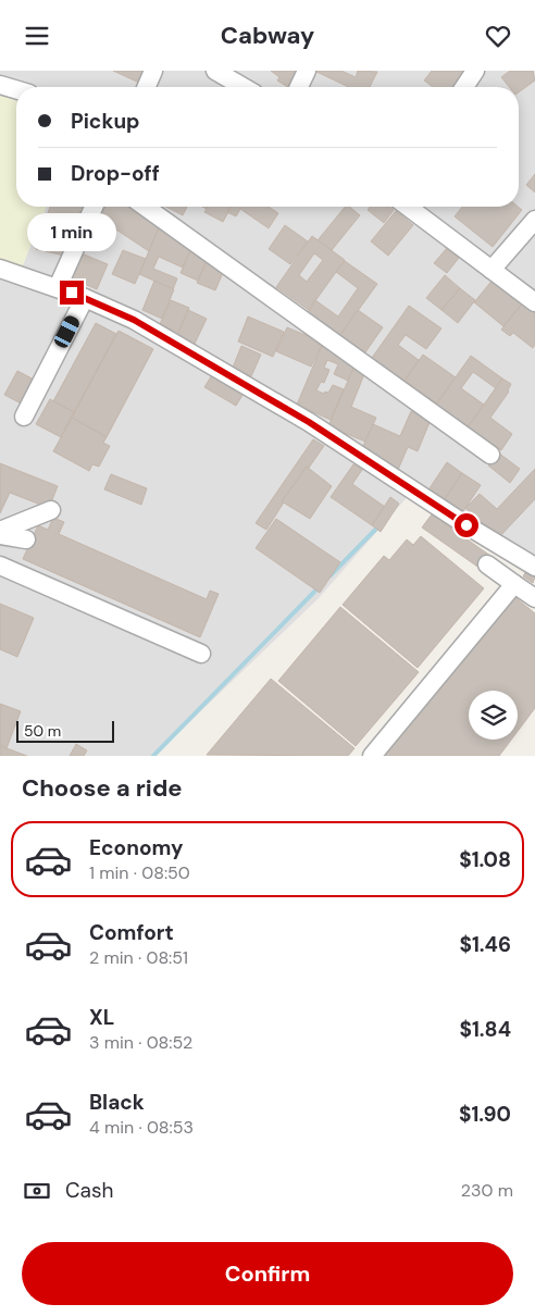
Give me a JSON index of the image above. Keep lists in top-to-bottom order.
{
  "scale_bar": "50 m",
  "page": {
    "header": "Cabway",
    "banner": ["Pickup", "Drop-off"],
    "bubble": "1 min",
    "scale": "50 m",
    "heading": "Choose a ride",
    "list": [
      {
        "name": "Economy",
        "note": "1 min · 08:50",
        "value": "$1.08"
      },
      {
        "name": "Comfort",
        "note": "2 min · 08:51",
        "value": "$1.46"
      },
      {
        "name": "XL",
        "note": "3 min · 08:52",
        "value": "$1.84"
      },
      {
        "name": "Black",
        "note": "4 min · 08:53",
        "value": "$1.90"
      }
    ],
    "pay": ["Cash", "230 m"],
    "buttons": "Confirm"
  }
}
